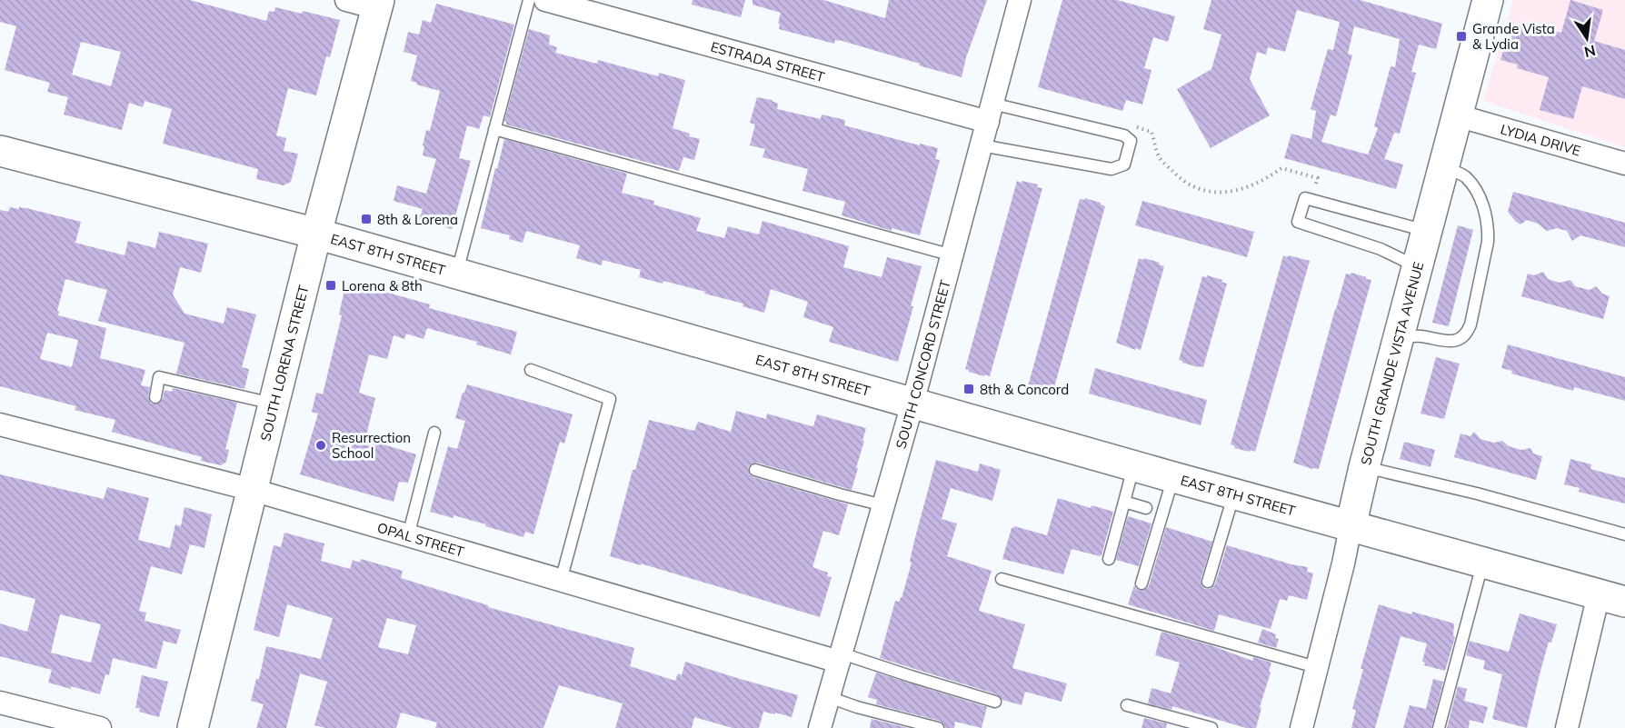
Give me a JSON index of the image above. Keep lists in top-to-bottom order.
{
  "streets": {
    "main road": ["EAST 8TH STREET", "SOUTH LORENA STREET", "SOUTH GRANDE VISTA AVENUE"],
    "street": [
      "ESTRADA STREET",
      "LYDIA DRIVE",
      "SOUTH CONCORD STREET",
      "OPAL STREET"
    ]
  },
  "crossings": [
    ["ESTRADA STREET", "SOUTH CONCORD STREET"],
    ["LYDIA DRIVE", "SOUTH GRANDE VISTA AVENUE"],
    ["EAST 8TH STREET", "SOUTH LORENA STREET"],
    ["EAST 8TH STREET", "SOUTH GRANDE VISTA AVENUE"],
    ["EAST 8TH STREET", "SOUTH CONCORD STREET"],
    ["SOUTH LORENA STREET", "OPAL STREET"],
    ["SOUTH CONCORD STREET", "OPAL STREET"]
  ],
  "places": {
    "transit": [
      "Grande Vista & Lydia",
      "8th & Lorena",
      "Lorena & 8th",
      "8th & Concord"
    ],
    "other": ["Resurrection School"]
  },
  "north": "bottom"
}
